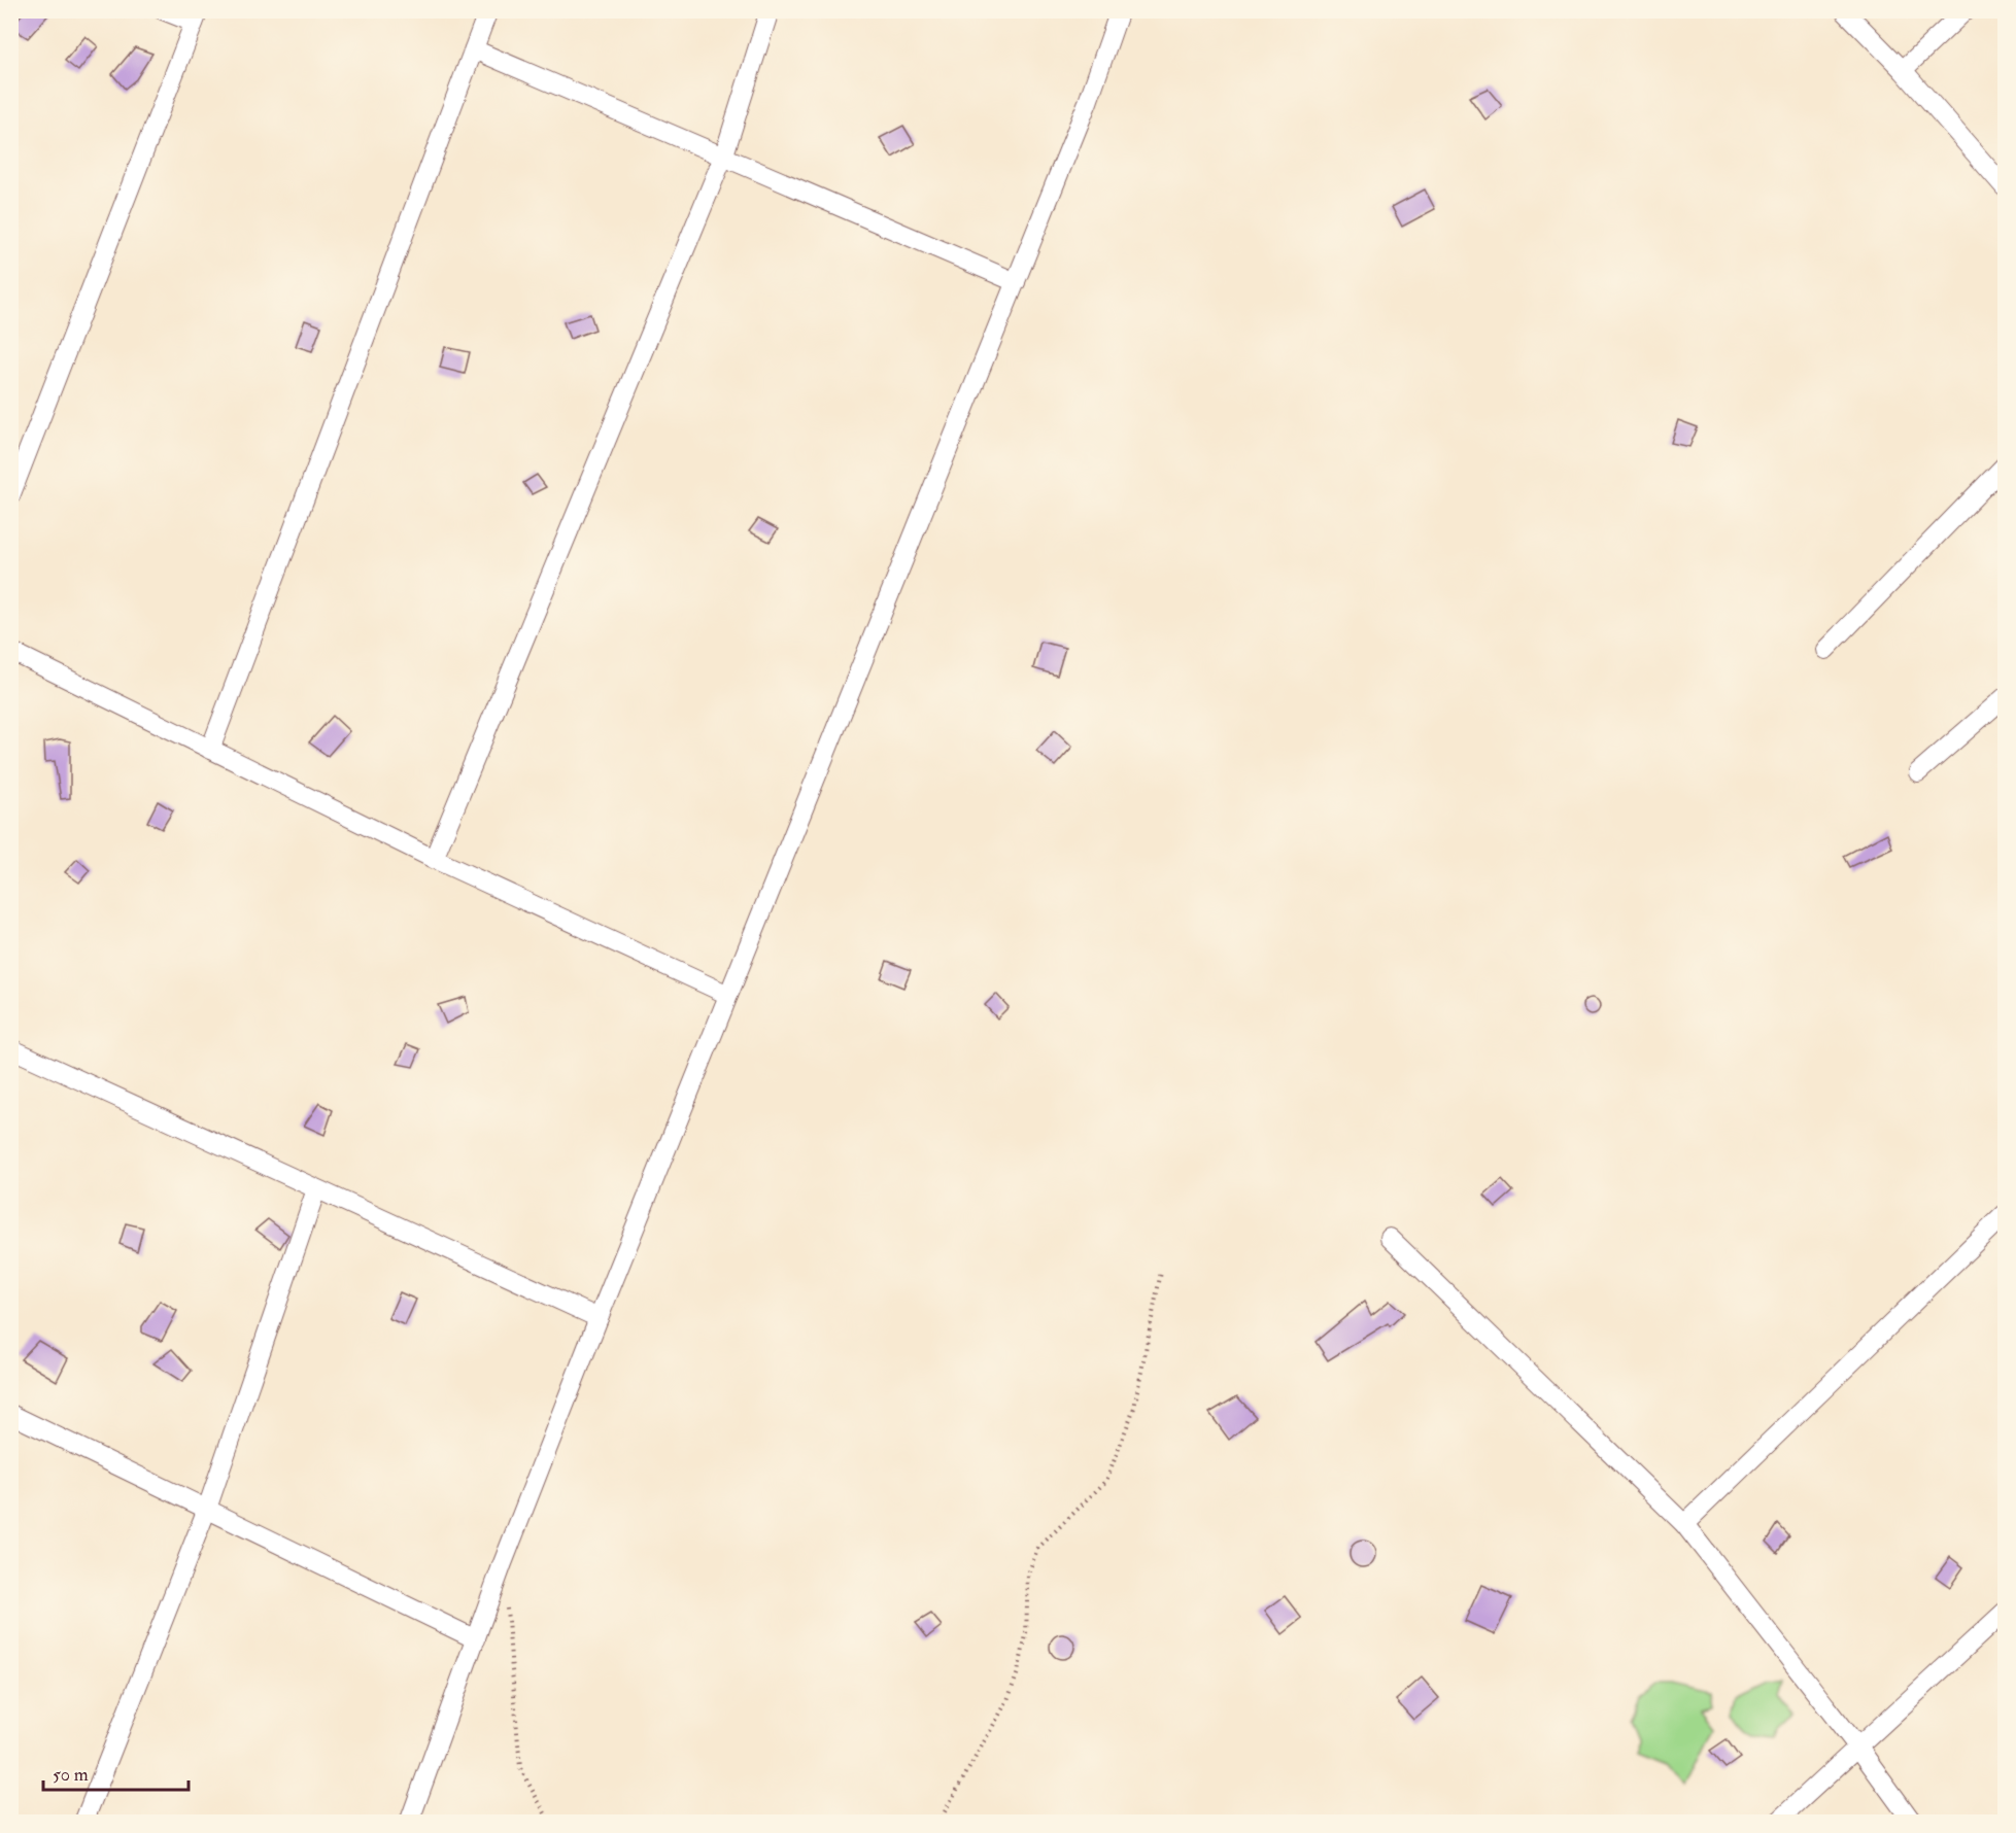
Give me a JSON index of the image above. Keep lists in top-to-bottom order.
{
  "scale_bar": "50 m"
}
